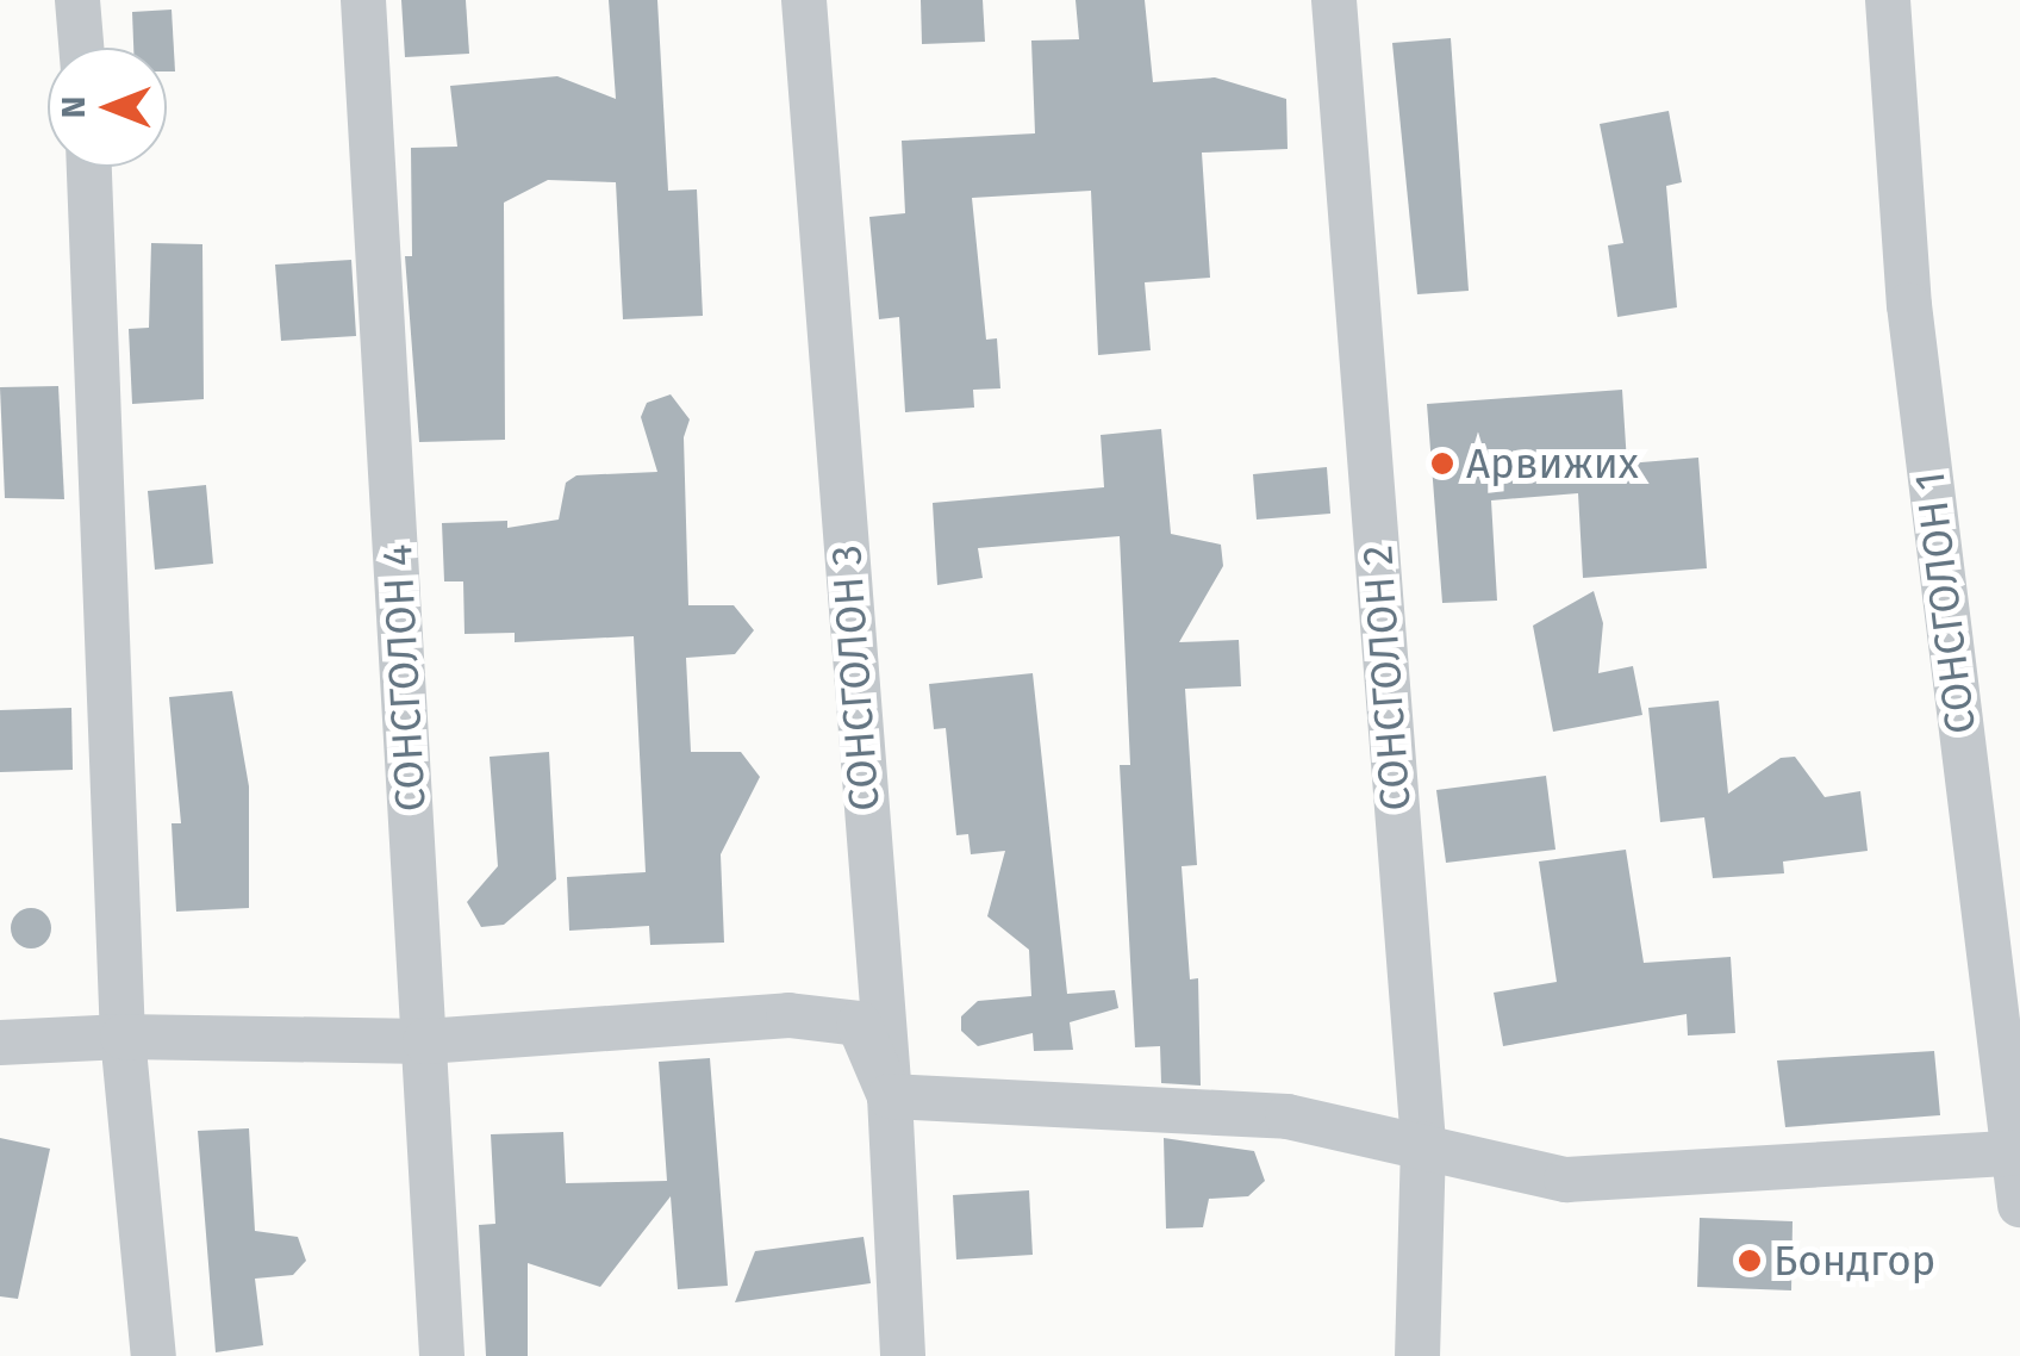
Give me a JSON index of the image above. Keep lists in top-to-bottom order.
{
  "streets": {
    "street": [
      "СОНСГОЛОН 1",
      "СОНСГОЛОН 4",
      "СОНСГОЛОН 3",
      "СОНСГОЛОН 2"
    ]
  },
  "places": ["Арвижих", "Бондгор"],
  "north": "left"
}
